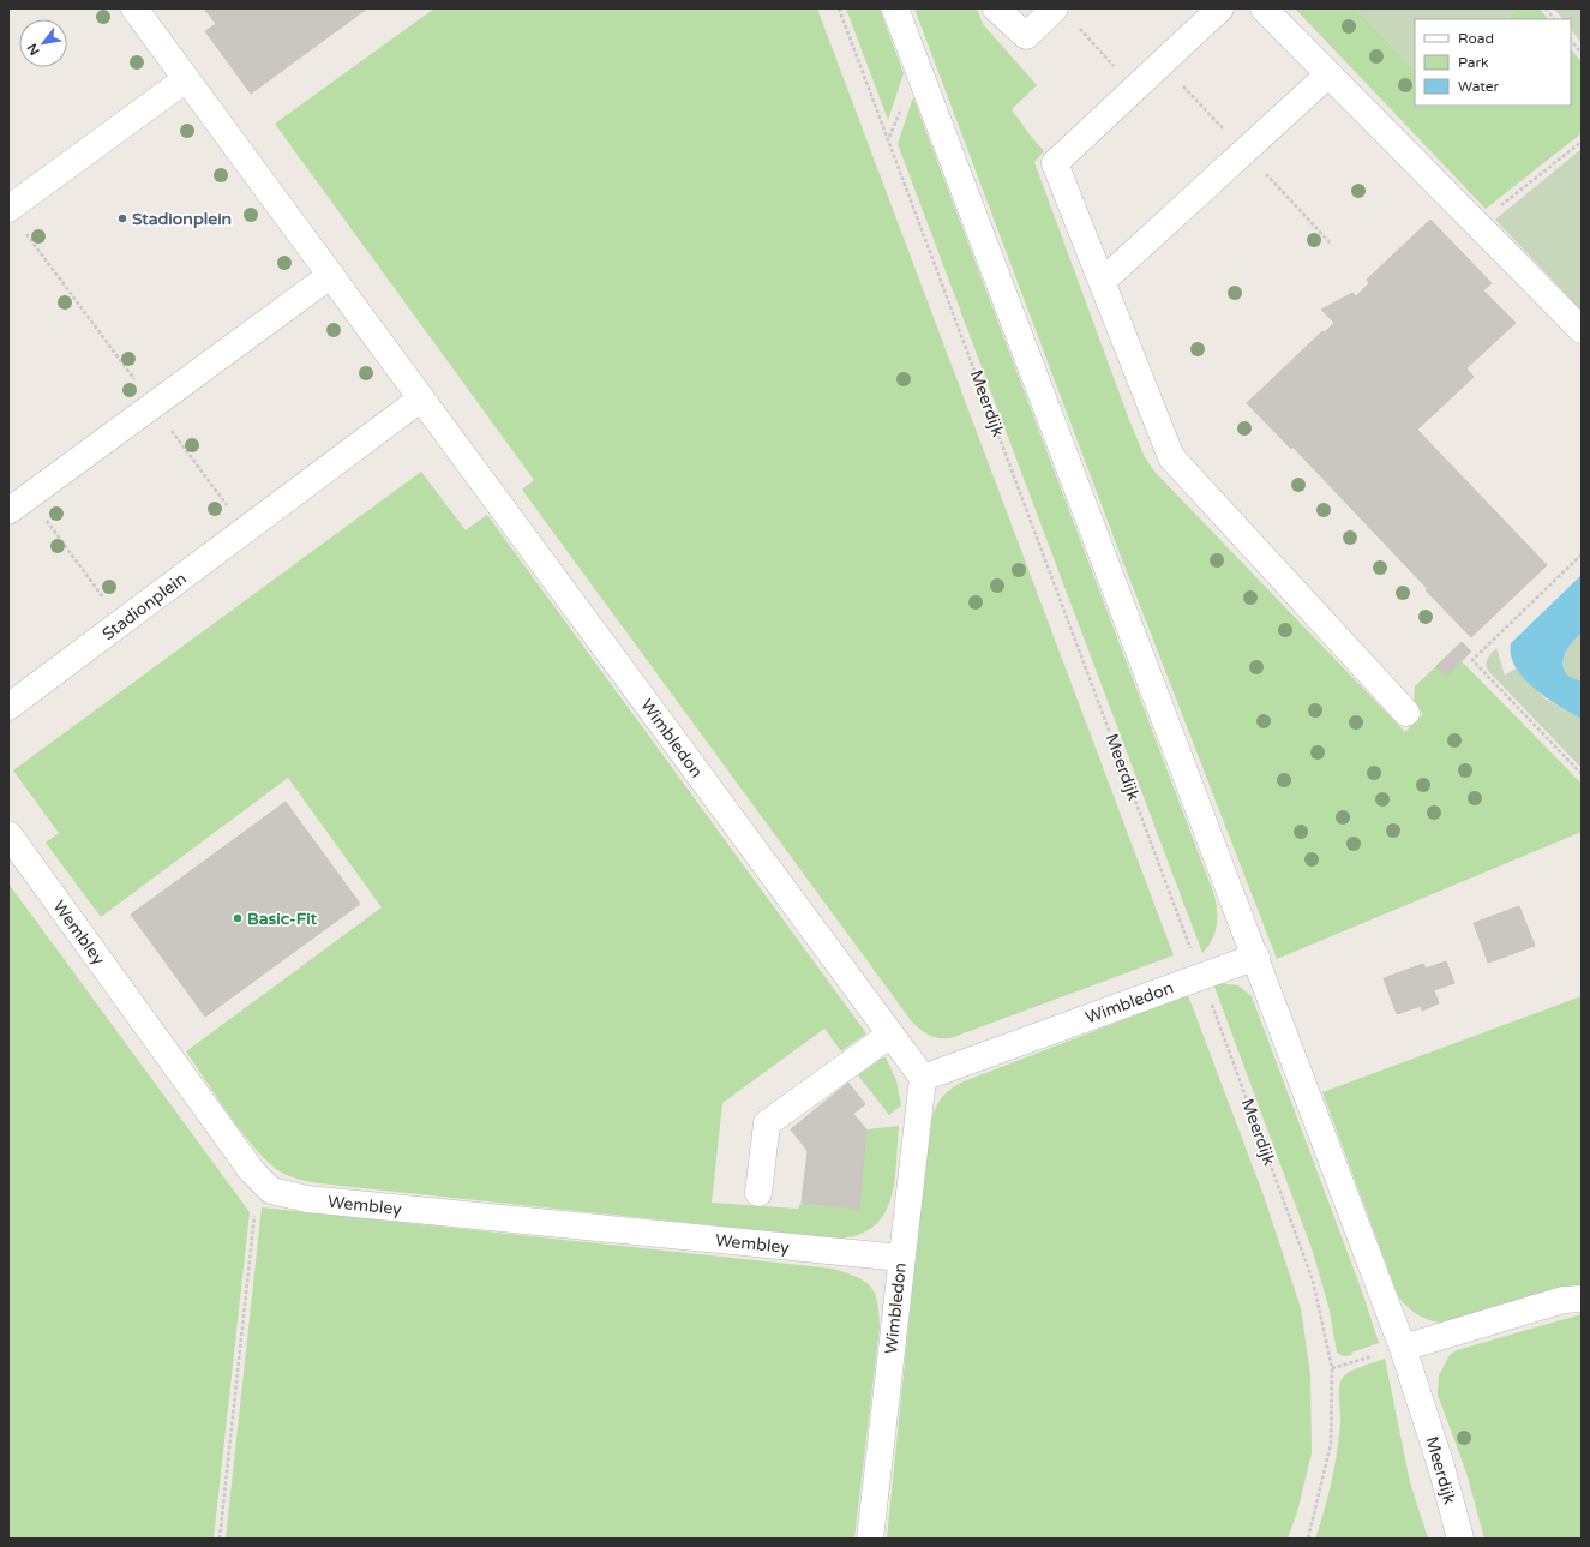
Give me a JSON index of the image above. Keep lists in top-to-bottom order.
{
  "streets": {
    "street": [
      "Meerdijk",
      "Stadionplein",
      "Wimbledon",
      "Wembley"
    ]
  },
  "crossings": [
    ["Meerdijk", "Wimbledon"],
    ["Stadionplein", "Wimbledon"],
    ["Wimbledon", "Wembley"]
  ],
  "places": ["Stadionplein", "Basic-Fit"],
  "legend": ["Road", "Park", "Water"],
  "north": "bottom left"
}
